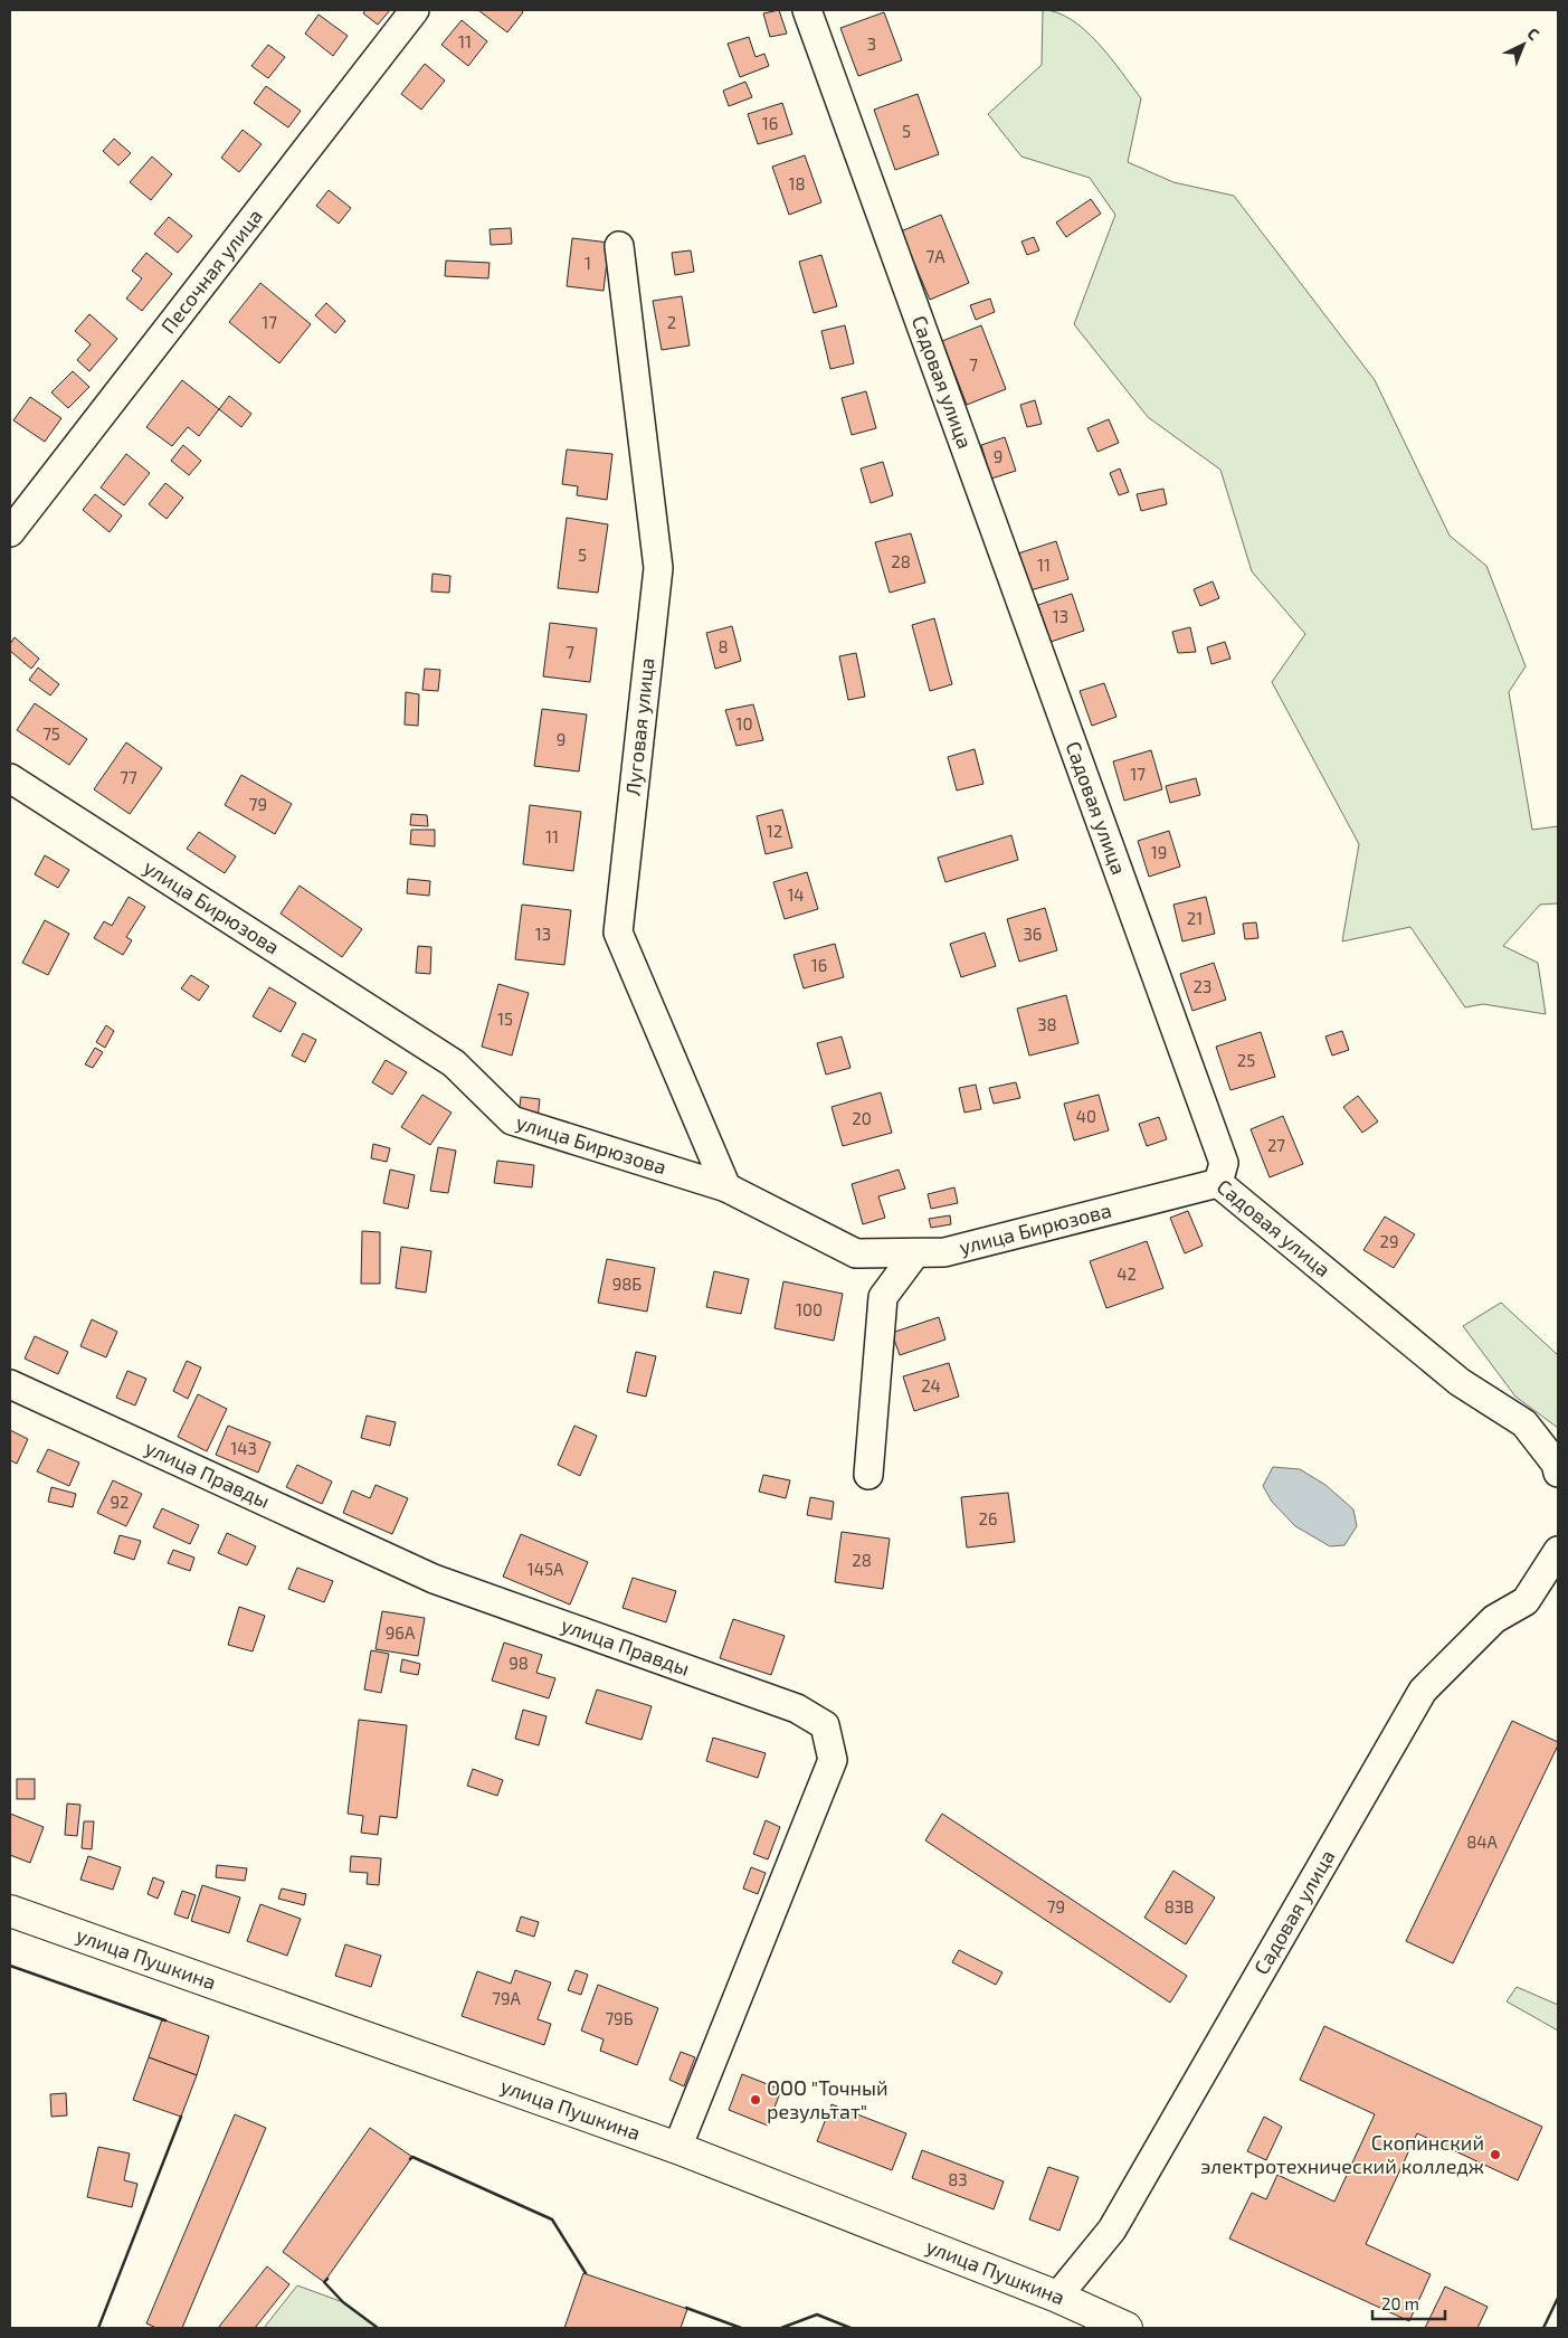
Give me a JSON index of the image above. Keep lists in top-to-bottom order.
{
  "streets": {
    "main road": ["улица Пушкина"],
    "street": [
      "Песочная улица",
      "Садовая улица",
      "Луговая улица",
      "улица Бирюзова",
      "улица Правды"
    ]
  },
  "crossings": [
    ["Садовая улица", "улица Бирюзова"],
    ["Садовая улица", "улица Пушкина"],
    ["Луговая улица", "улица Бирюзова"],
    ["улица Правды", "улица Пушкина"]
  ],
  "places": ["ООО \"Точный результат\"", "Скопинский электротехнический колледж"],
  "house_numbers": [
    "11",
    "3",
    "16",
    "5",
    "18",
    "7А",
    "1",
    "17",
    "2",
    "7",
    "9",
    "5",
    "28",
    "11",
    "13",
    "8",
    "7",
    "10",
    "75",
    "9",
    "17",
    "77",
    "79",
    "12",
    "11",
    "19",
    "14",
    "21",
    "13",
    "36",
    "16",
    "23",
    "15",
    "38",
    "25",
    "40",
    "20",
    "27",
    "29",
    "42",
    "98Б",
    "100",
    "24",
    "143",
    "92",
    "26",
    "28",
    "145А",
    "96А",
    "98",
    "84А",
    "79",
    "83В",
    "79А",
    "79Б",
    "83"
  ],
  "scale_bar": "20 m",
  "north": "top right"
}
